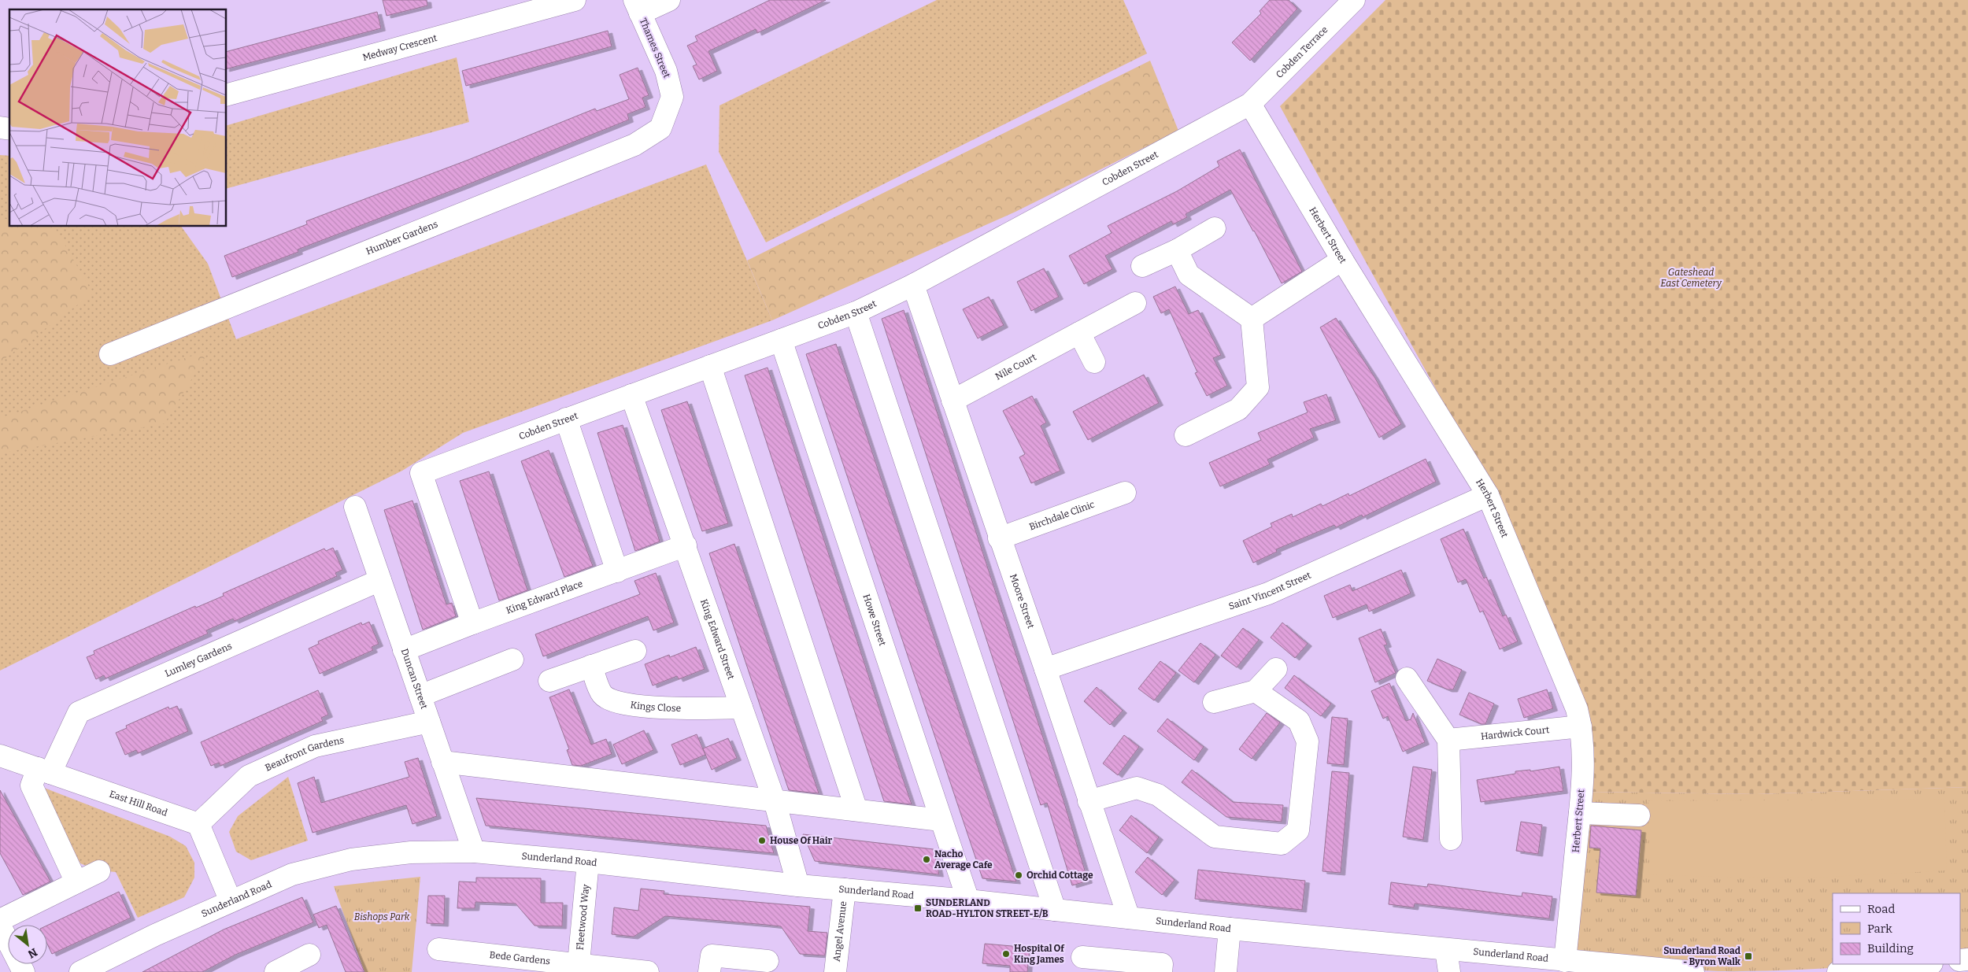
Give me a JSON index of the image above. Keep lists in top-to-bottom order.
{
  "streets": {
    "street": [
      "Medway Crescent",
      "Thames Street",
      "Cobden Terrace",
      "Cobden Street",
      "Herbert Street",
      "Humber Gardens",
      "Nile Court",
      "Birchdale Clinic",
      "Saint Vincent Street",
      "King Edward Place",
      "Moore Street",
      "Howe Street",
      "King Edward Street",
      "Lumley Gardens",
      "Duncan Street",
      "Kings Close",
      "Hardwick Court",
      "Beaufront Gardens",
      "East Hill Road",
      "Sunderland Road",
      "Fleetwood Way",
      "Angel Avenue",
      "Bede Gardens"
    ]
  },
  "crossings": [
    ["Thames Street", "Humber Gardens"],
    ["Cobden Terrace", "Cobden Street"],
    ["Cobden Terrace", "Herbert Street"],
    ["Cobden Street", "Herbert Street"],
    ["Cobden Street", "King Edward Place"],
    ["Cobden Street", "Moore Street"],
    ["Cobden Street", "Howe Street"],
    ["Cobden Street", "King Edward Street"],
    ["Herbert Street", "Saint Vincent Street"],
    ["Herbert Street", "Hardwick Court"],
    ["Herbert Street", "Sunderland Road"],
    ["Nile Court", "Moore Street"],
    ["Birchdale Clinic", "Moore Street"],
    ["Saint Vincent Street", "Moore Street"],
    ["King Edward Place", "King Edward Street"],
    ["King Edward Place", "Duncan Street"],
    ["Moore Street", "Sunderland Road"],
    ["Howe Street", "Sunderland Road"],
    ["King Edward Street", "Kings Close"],
    ["King Edward Street", "Sunderland Road"],
    ["Lumley Gardens", "Duncan Street"],
    ["Lumley Gardens", "East Hill Road"],
    ["Duncan Street", "Beaufront Gardens"],
    ["Duncan Street", "Sunderland Road"],
    ["Beaufront Gardens", "East Hill Road"],
    ["Sunderland Road", "Fleetwood Way"],
    ["Sunderland Road", "Angel Avenue"],
    ["Fleetwood Way", "Bede Gardens"]
  ],
  "parks": ["Gateshead East Cemetery", "Bishops Park"],
  "places": {
    "other": [
      "House Of Hair",
      "Nacho Average Cafe",
      "Orchid Cottage",
      "Hospital Of King James"
    ],
    "transit": ["SUNDERLAND ROAD-HYLTON STREET-E/B", "Sunderland Road - Byron Walk"]
  },
  "legend": ["Road", "Park", "Building"],
  "north": "bottom right"
}
